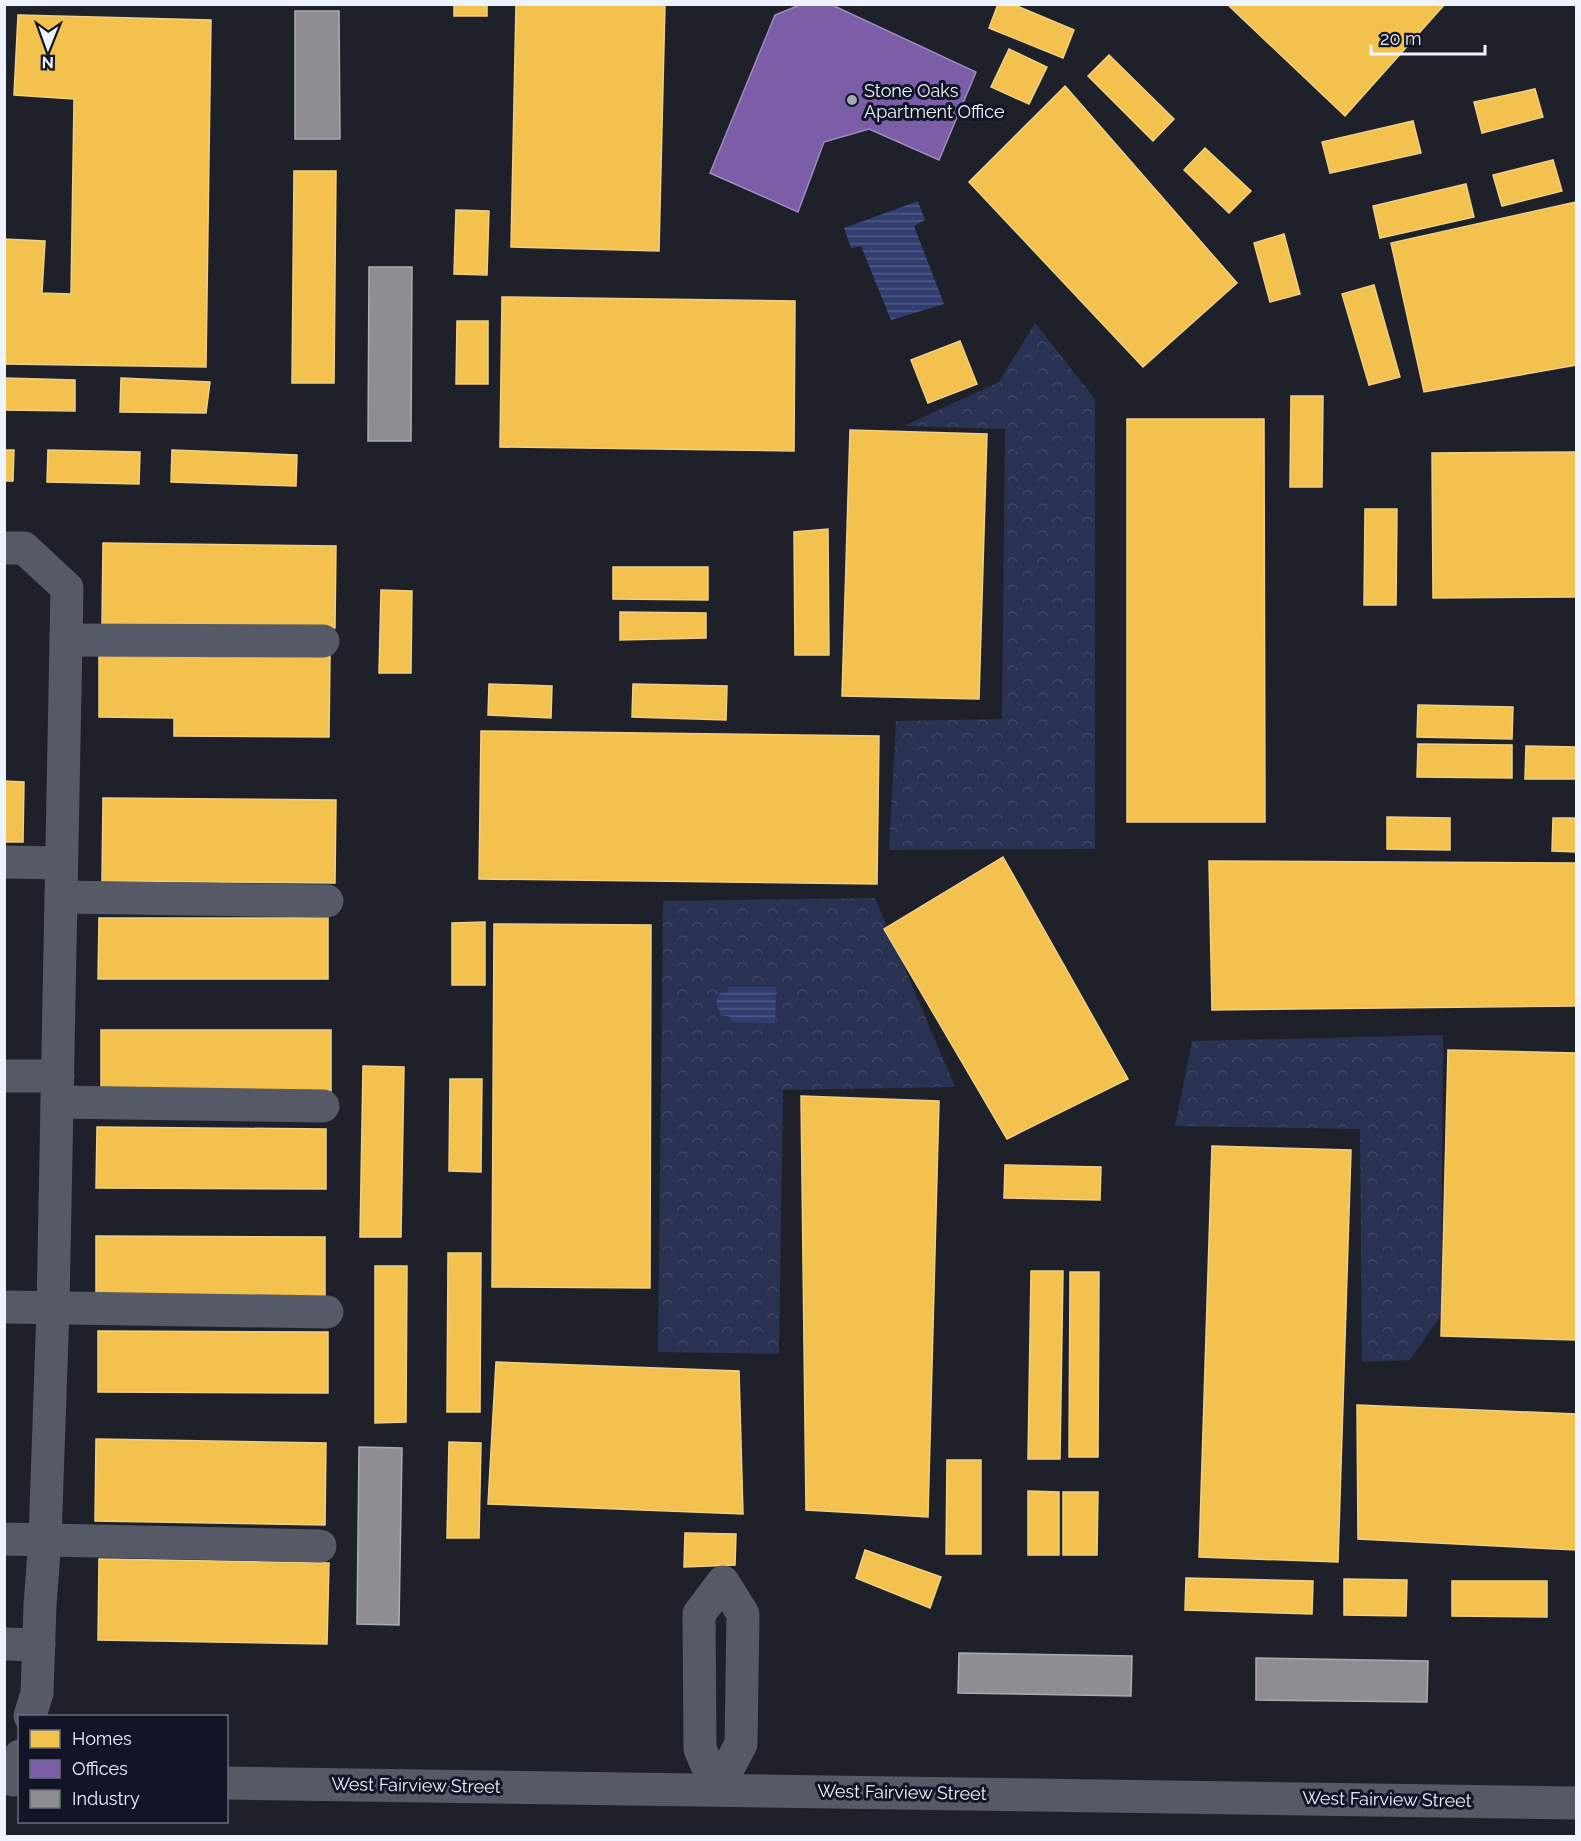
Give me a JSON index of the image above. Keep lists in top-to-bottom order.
{
  "streets": {
    "street": ["West Fairview Street"]
  },
  "places": ["Stone Oaks Apartment Office"],
  "legend": ["Homes", "Offices", "Industry"],
  "scale_bar": "20 m",
  "north": "bottom"
}
